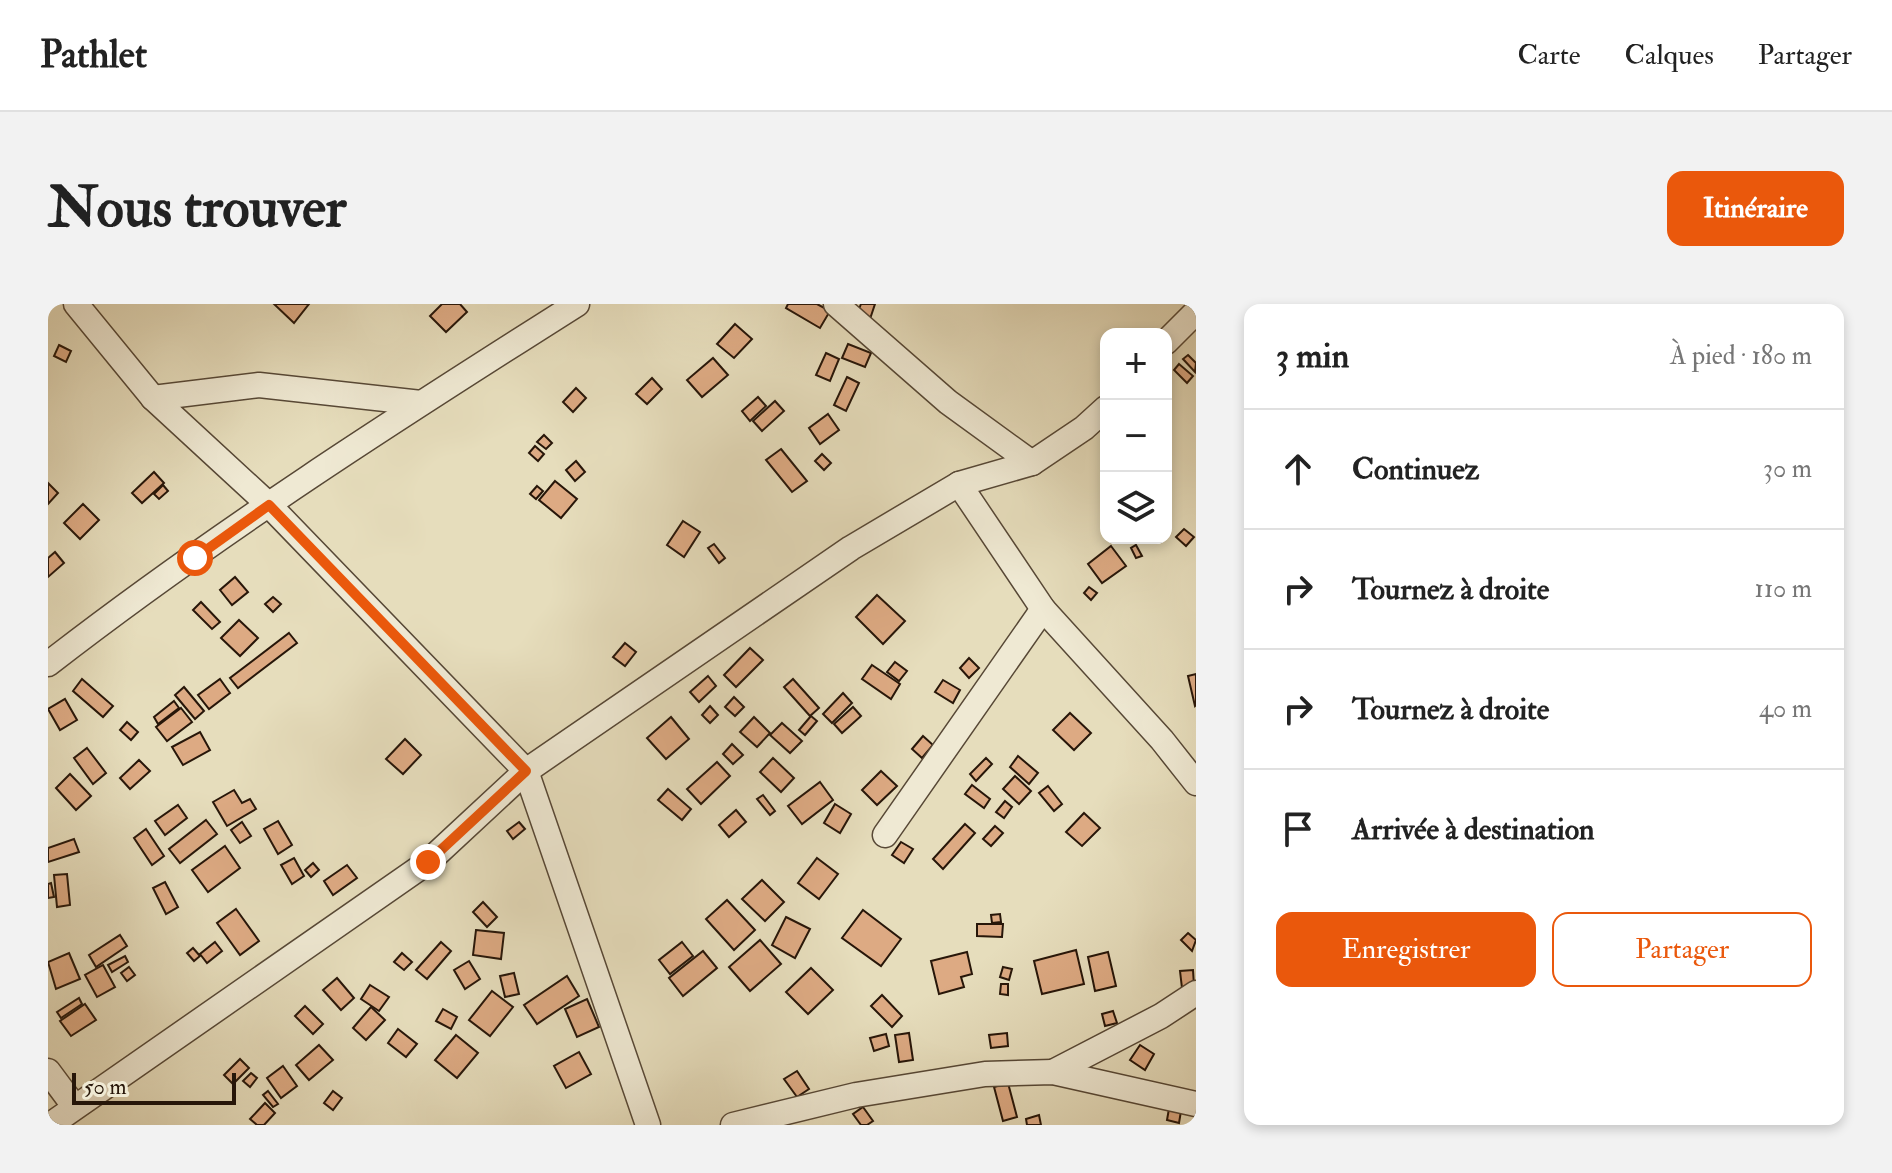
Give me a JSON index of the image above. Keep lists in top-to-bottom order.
{
  "scale_bar": "50 m",
  "page": {
    "header": "Pathlet",
    "nav": ["Carte", "Calques", "Partager"],
    "buttons": [
      "Itinéraire",
      ["Enregistrer", "Partager"]
    ],
    "title": "Nous trouver",
    "heading": ["3 min", "À pied · 180 m"],
    "map_buttons": ["+", "−"],
    "list": [
      ["Continuez", "30 m"],
      ["Tournez à droite", "110 m"],
      ["Tournez à droite", "40 m"],
      "Arrivée à destination"
    ],
    "scale": "50 m"
  }
}
